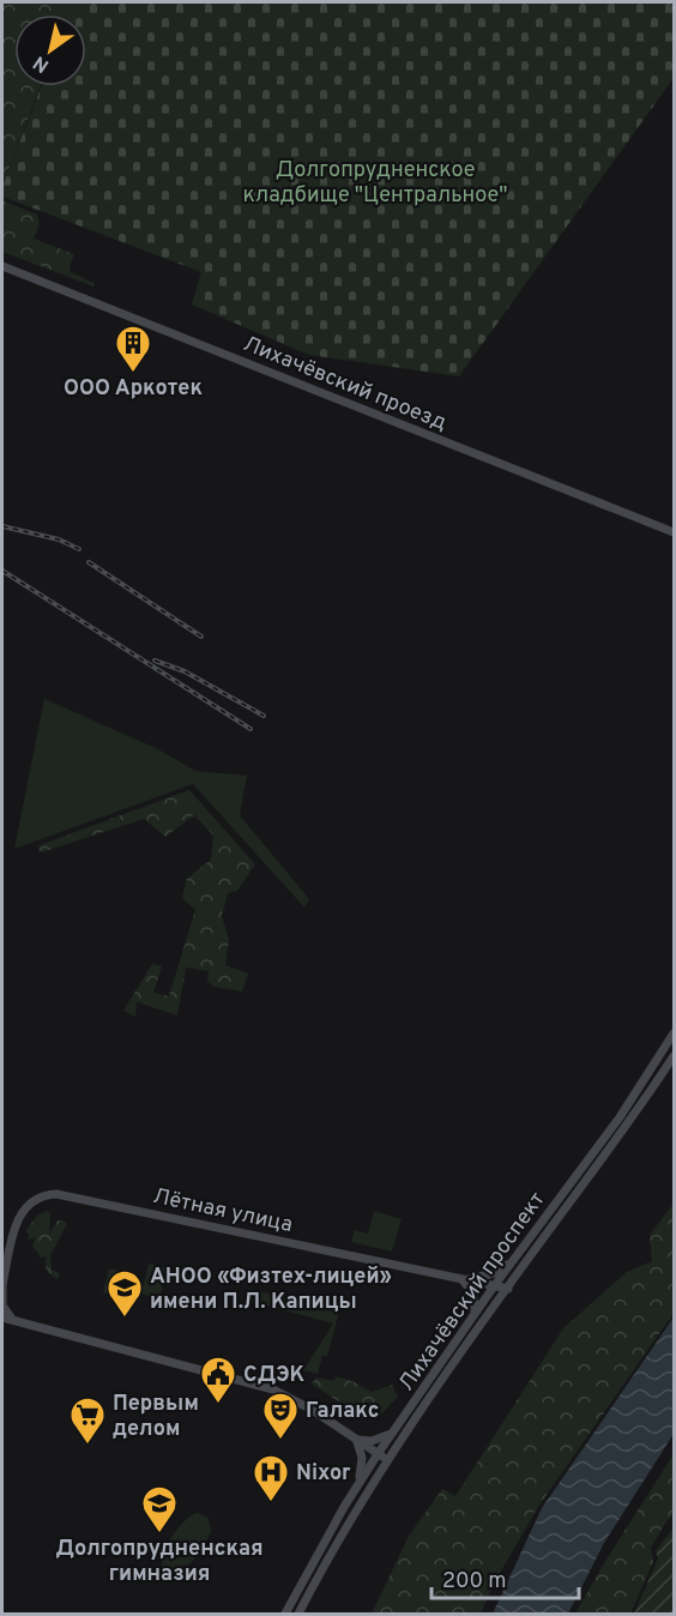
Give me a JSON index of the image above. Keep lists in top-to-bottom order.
{
  "streets": {
    "main road": ["Лихачёвский проезд", "Лётная улица", "Лихачёвский проспект"]
  },
  "crossings": [
    ["Лётная улица", "Лихачёвский проспект"]
  ],
  "parks": ["Долгопрудненское кладбище \"Центральное\""],
  "places": {
    "building": ["ООО Аркотек"],
    "school or university": ["АНОО «Физтех-лицей» имени П.Л. Капицы", "Долгопрудненская гимназия"],
    "public building": ["СДЭК"],
    "theatre": ["Галакс"],
    "supermarket": ["Первым делом"],
    "hospital": ["Nixor"]
  },
  "scale_bar": "200 m",
  "north": "bottom left"
}
